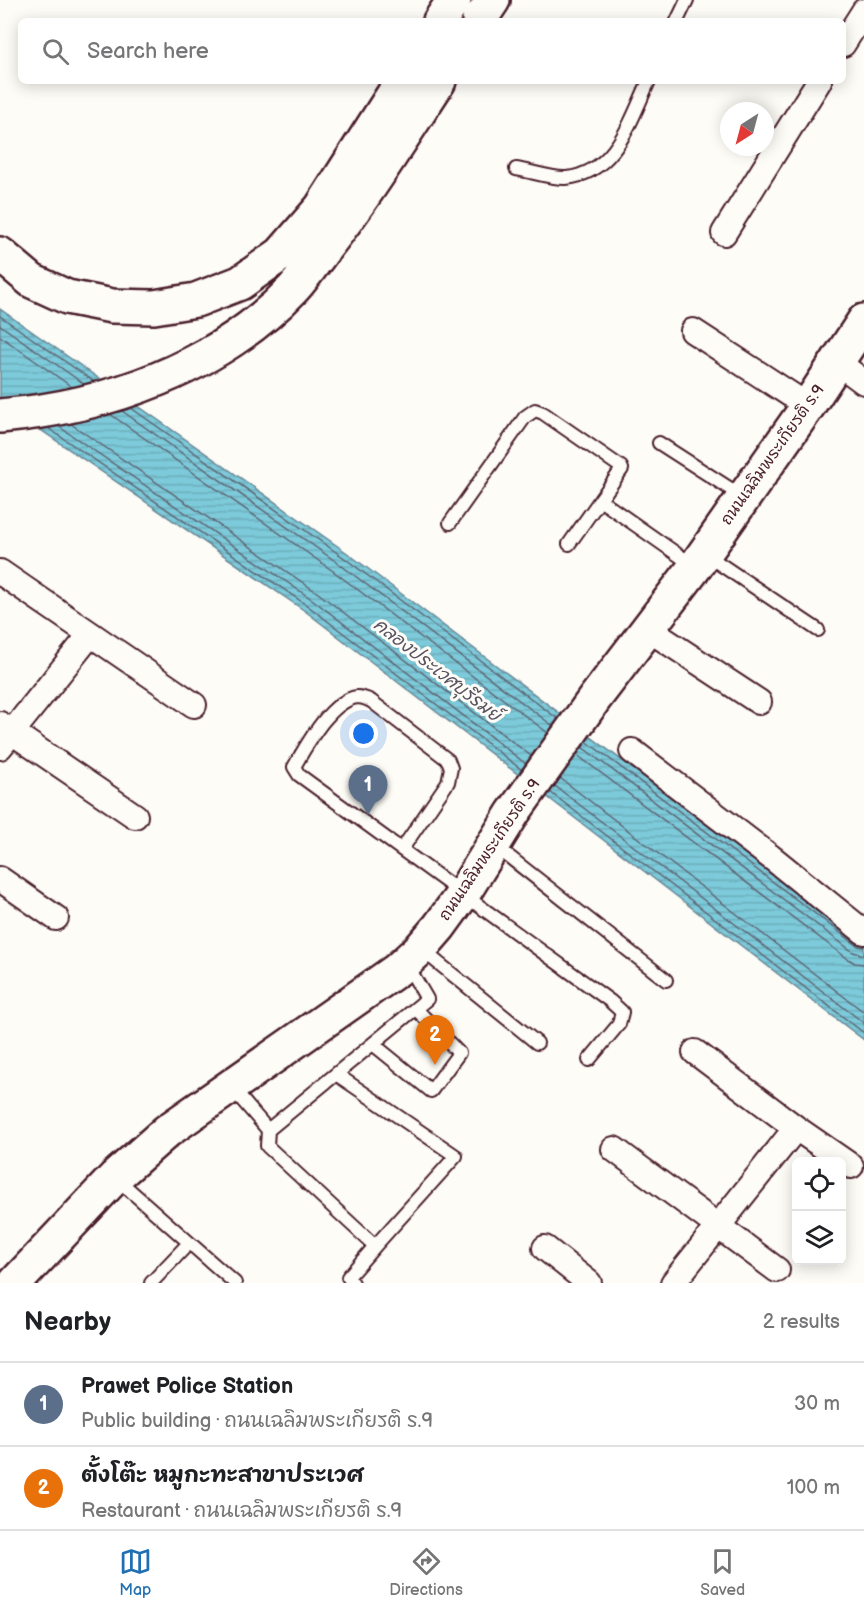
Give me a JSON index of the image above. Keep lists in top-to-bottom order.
{
  "streets": {
    "main road": ["ถนนเฉลิมพระเกียรติ ร.9"]
  },
  "water": ["คลองประเวศบุรีรมย์"],
  "north": "bottom left",
  "page": {
    "search": "Search here",
    "pins": ["1", "2"],
    "heading": ["Nearby", "2 results"],
    "list": [
      {
        "mark": "1",
        "name": "Prawet Police Station",
        "note": "Public building · ถนนเฉลิมพระเกียรติ ร.9",
        "value": "30 m"
      },
      {
        "mark": "2",
        "name": "ตั้งโต๊ะ หมูกะทะสาขาประเวศ",
        "note": "Restaurant · ถนนเฉลิมพระเกียรติ ร.9",
        "value": "100 m"
      }
    ],
    "nav": ["Map", "Directions", "Saved"]
  }
}
